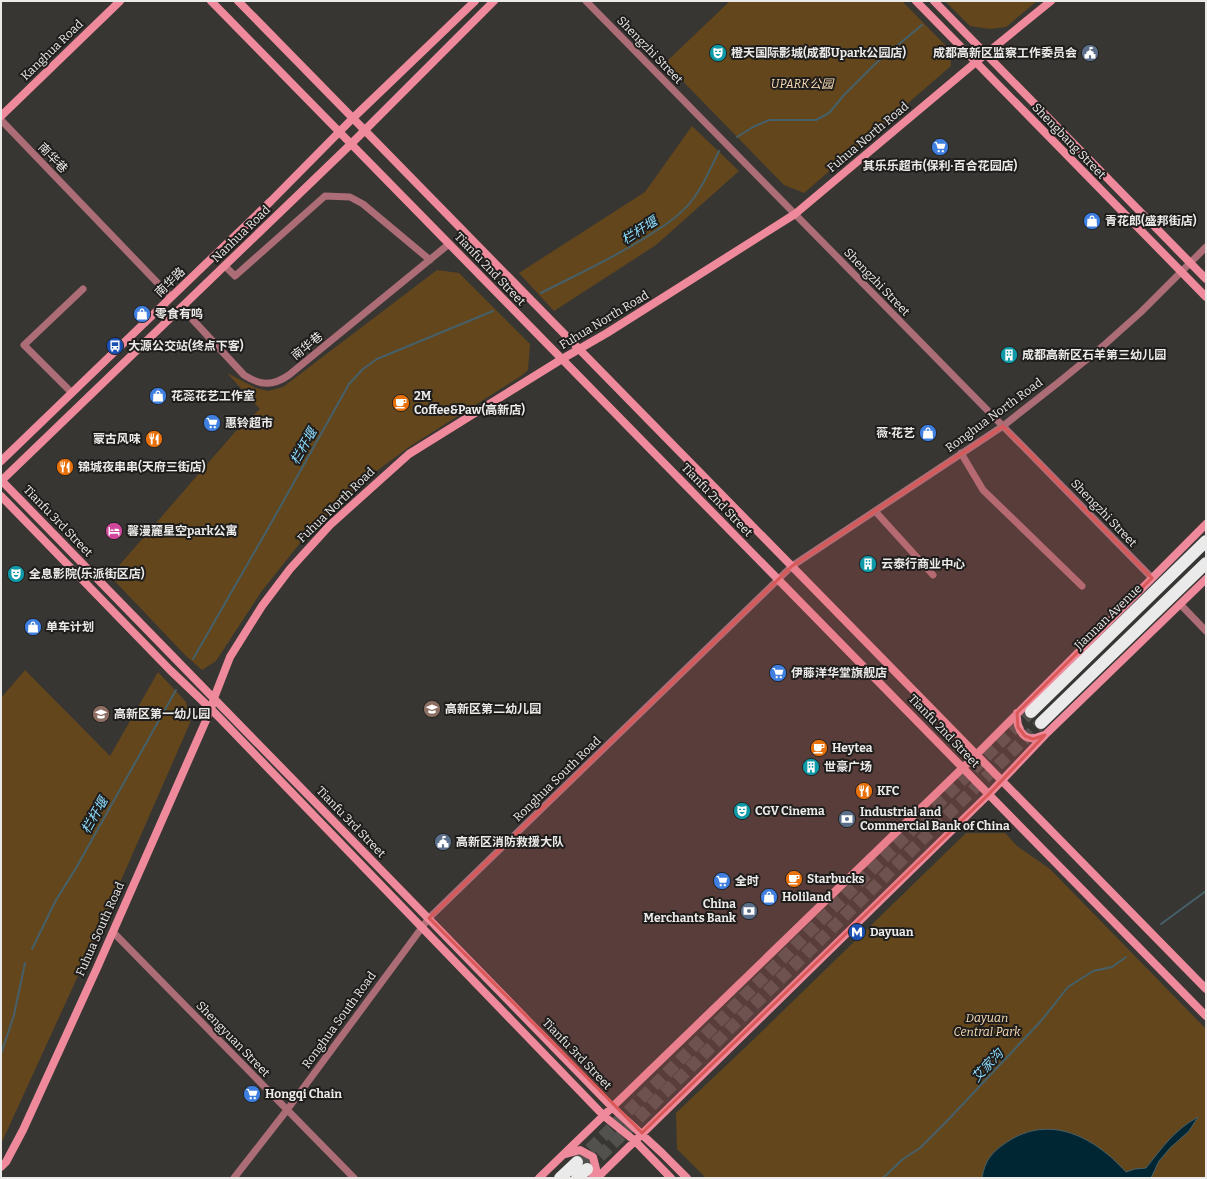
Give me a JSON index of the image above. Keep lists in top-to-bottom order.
{
  "streets": {
    "highway": ["Jiannan Avenue"],
    "main road": [
      "Kanghua Road",
      "Fuhua North Road",
      "Shengbang Street",
      "Nanhua Road",
      "Tianfu 2nd Street",
      "南华路",
      "Tianfu 3rd Street",
      "Fuhua South Road"
    ],
    "street": [
      "Shengzhi Street",
      "南华巷",
      "Ronghua North Road",
      "Ronghua South Road",
      "Shengyuan Street"
    ]
  },
  "crossings": [
    ["Shengzhi Street", "Fuhua North Road"],
    ["Shengzhi Street", "Ronghua North Road"],
    ["Fuhua North Road", "Shengbang Street"],
    ["Fuhua North Road", "Tianfu 2nd Street"],
    ["Fuhua North Road", "Tianfu 3rd Street"],
    ["Fuhua North Road", "Fuhua South Road"],
    ["Shengbang Street", "Ronghua North Road"],
    ["南华巷", "Nanhua Road"],
    ["南华巷", "Tianfu 2nd Street"],
    ["南华巷", "南华路"],
    ["Nanhua Road", "Tianfu 2nd Street"],
    ["Nanhua Road", "Tianfu 3rd Street"],
    ["Tianfu 2nd Street", "南华路"],
    ["Tianfu 2nd Street", "Ronghua North Road"],
    ["Tianfu 2nd Street", "Ronghua South Road"],
    ["Ronghua North Road", "Ronghua South Road"],
    ["Tianfu 3rd Street", "Ronghua South Road"],
    ["Tianfu 3rd Street", "Fuhua South Road"],
    ["Ronghua South Road", "Shengyuan Street"],
    ["Fuhua South Road", "Shengyuan Street"]
  ],
  "water": ["栏杆堰", "艾家沟"],
  "parks": ["UPARK公园", "Dayuan Central Park"],
  "places": {
    "theatre": ["橙天国际影城(成都Upark公园店)", "全息影院(乐派街区店)", "CGV Cinema"],
    "public building": ["成都高新区监察工作委员会", "高新区消防救援大队"],
    "supermarket": [
      "其乐乐超市(保利·百合花园店)",
      "惠铃超市",
      "伊藤洋华堂旗舰店",
      "全时",
      "Hongqi Chain"
    ],
    "shop": [
      "青花郎(盛邦街店)",
      "零食有鸣",
      "花蕊花艺工作室",
      "薇·花艺",
      "单车计划",
      "Holiland"
    ],
    "bus stop": ["大源公交站(终点下客)"],
    "building": ["成都高新区石羊第三幼儿园", "云泰行商业中心", "世豪广场"],
    "cafe": ["2M Coffee&Paw(高新店)", "Heytea", "Starbucks"],
    "restaurant": ["蒙古风味", "锦城夜串串(天府三街店)", "KFC"],
    "hotel": ["馨漫麓星空park公寓"],
    "school or university": ["高新区第二幼儿园", "高新区第一幼儿园"],
    "bank": ["Industrial and Commercial Bank of China", "China Merchants Bank"],
    "metro station": ["Dayuan"]
  }
}
